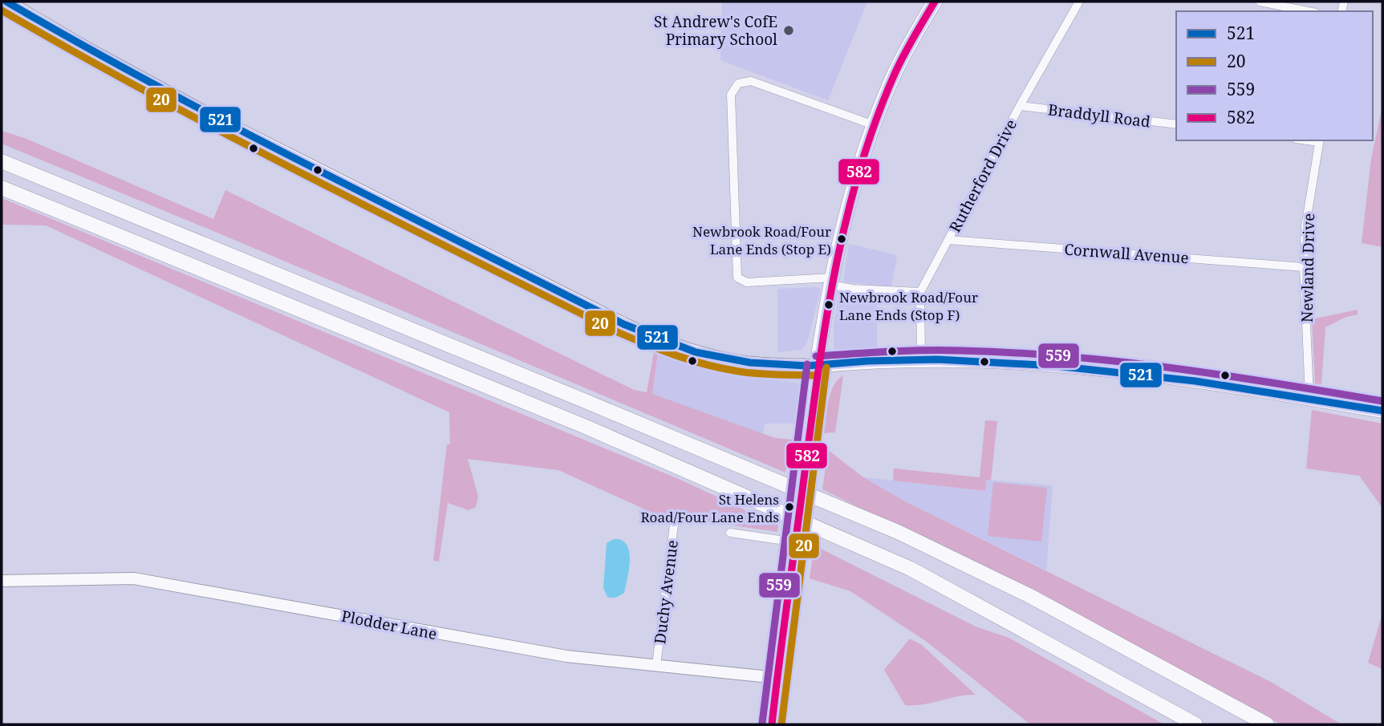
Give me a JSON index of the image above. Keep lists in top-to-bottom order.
{
  "streets": {
    "main road": ["Plodder Lane"],
    "street": [
      "Braddyll Road",
      "Rutherford Drive",
      "Cornwall Avenue",
      "Newland Drive",
      "Duchy Avenue"
    ]
  },
  "crossings": [
    ["Braddyll Road", "Rutherford Drive"],
    ["Rutherford Drive", "Cornwall Avenue"],
    ["Cornwall Avenue", "Newland Drive"],
    ["Duchy Avenue", "Plodder Lane"]
  ],
  "places": [
    "St Andrew's CofE Primary School",
    "Newbrook Road/Four Lane Ends (Stop E)",
    "Newbrook Road/Four Lane Ends (Stop F)",
    "St Helens Road/Four Lane Ends"
  ],
  "lines": [
    "transit line 521",
    "transit line 582",
    "transit line 20",
    "transit line 559"
  ],
  "legend": [
    "521",
    "20",
    "559",
    "582"
  ]
}
